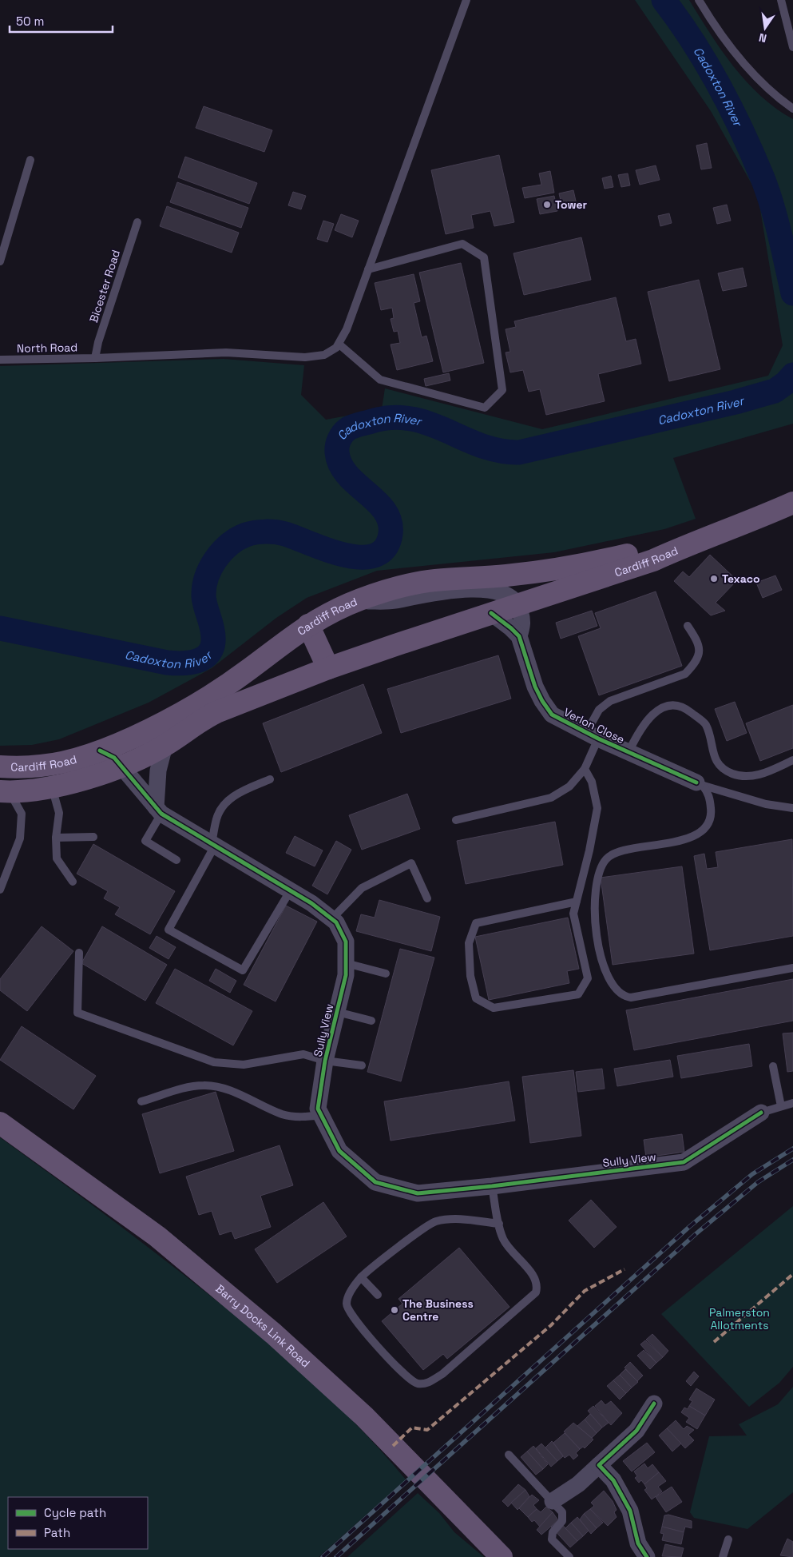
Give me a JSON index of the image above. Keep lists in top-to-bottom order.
{
  "streets": {
    "main road": ["Cardiff Road", "Barry Docks Link Road"],
    "street": ["Verlon Close", "Sully View"],
    "lane": ["Bicester Road", "North Road"]
  },
  "crossings": [
    ["Bicester Road", "North Road"],
    ["Cardiff Road", "Verlon Close"],
    ["Cardiff Road", "Sully View"]
  ],
  "water": ["Cadoxton River"],
  "parks": ["Palmerston Allotments"],
  "places": ["Tower", "Texaco", "The Business Centre"],
  "legend": ["Cycle path", "Path"],
  "scale_bar": "50 m",
  "north": "bottom"
}
